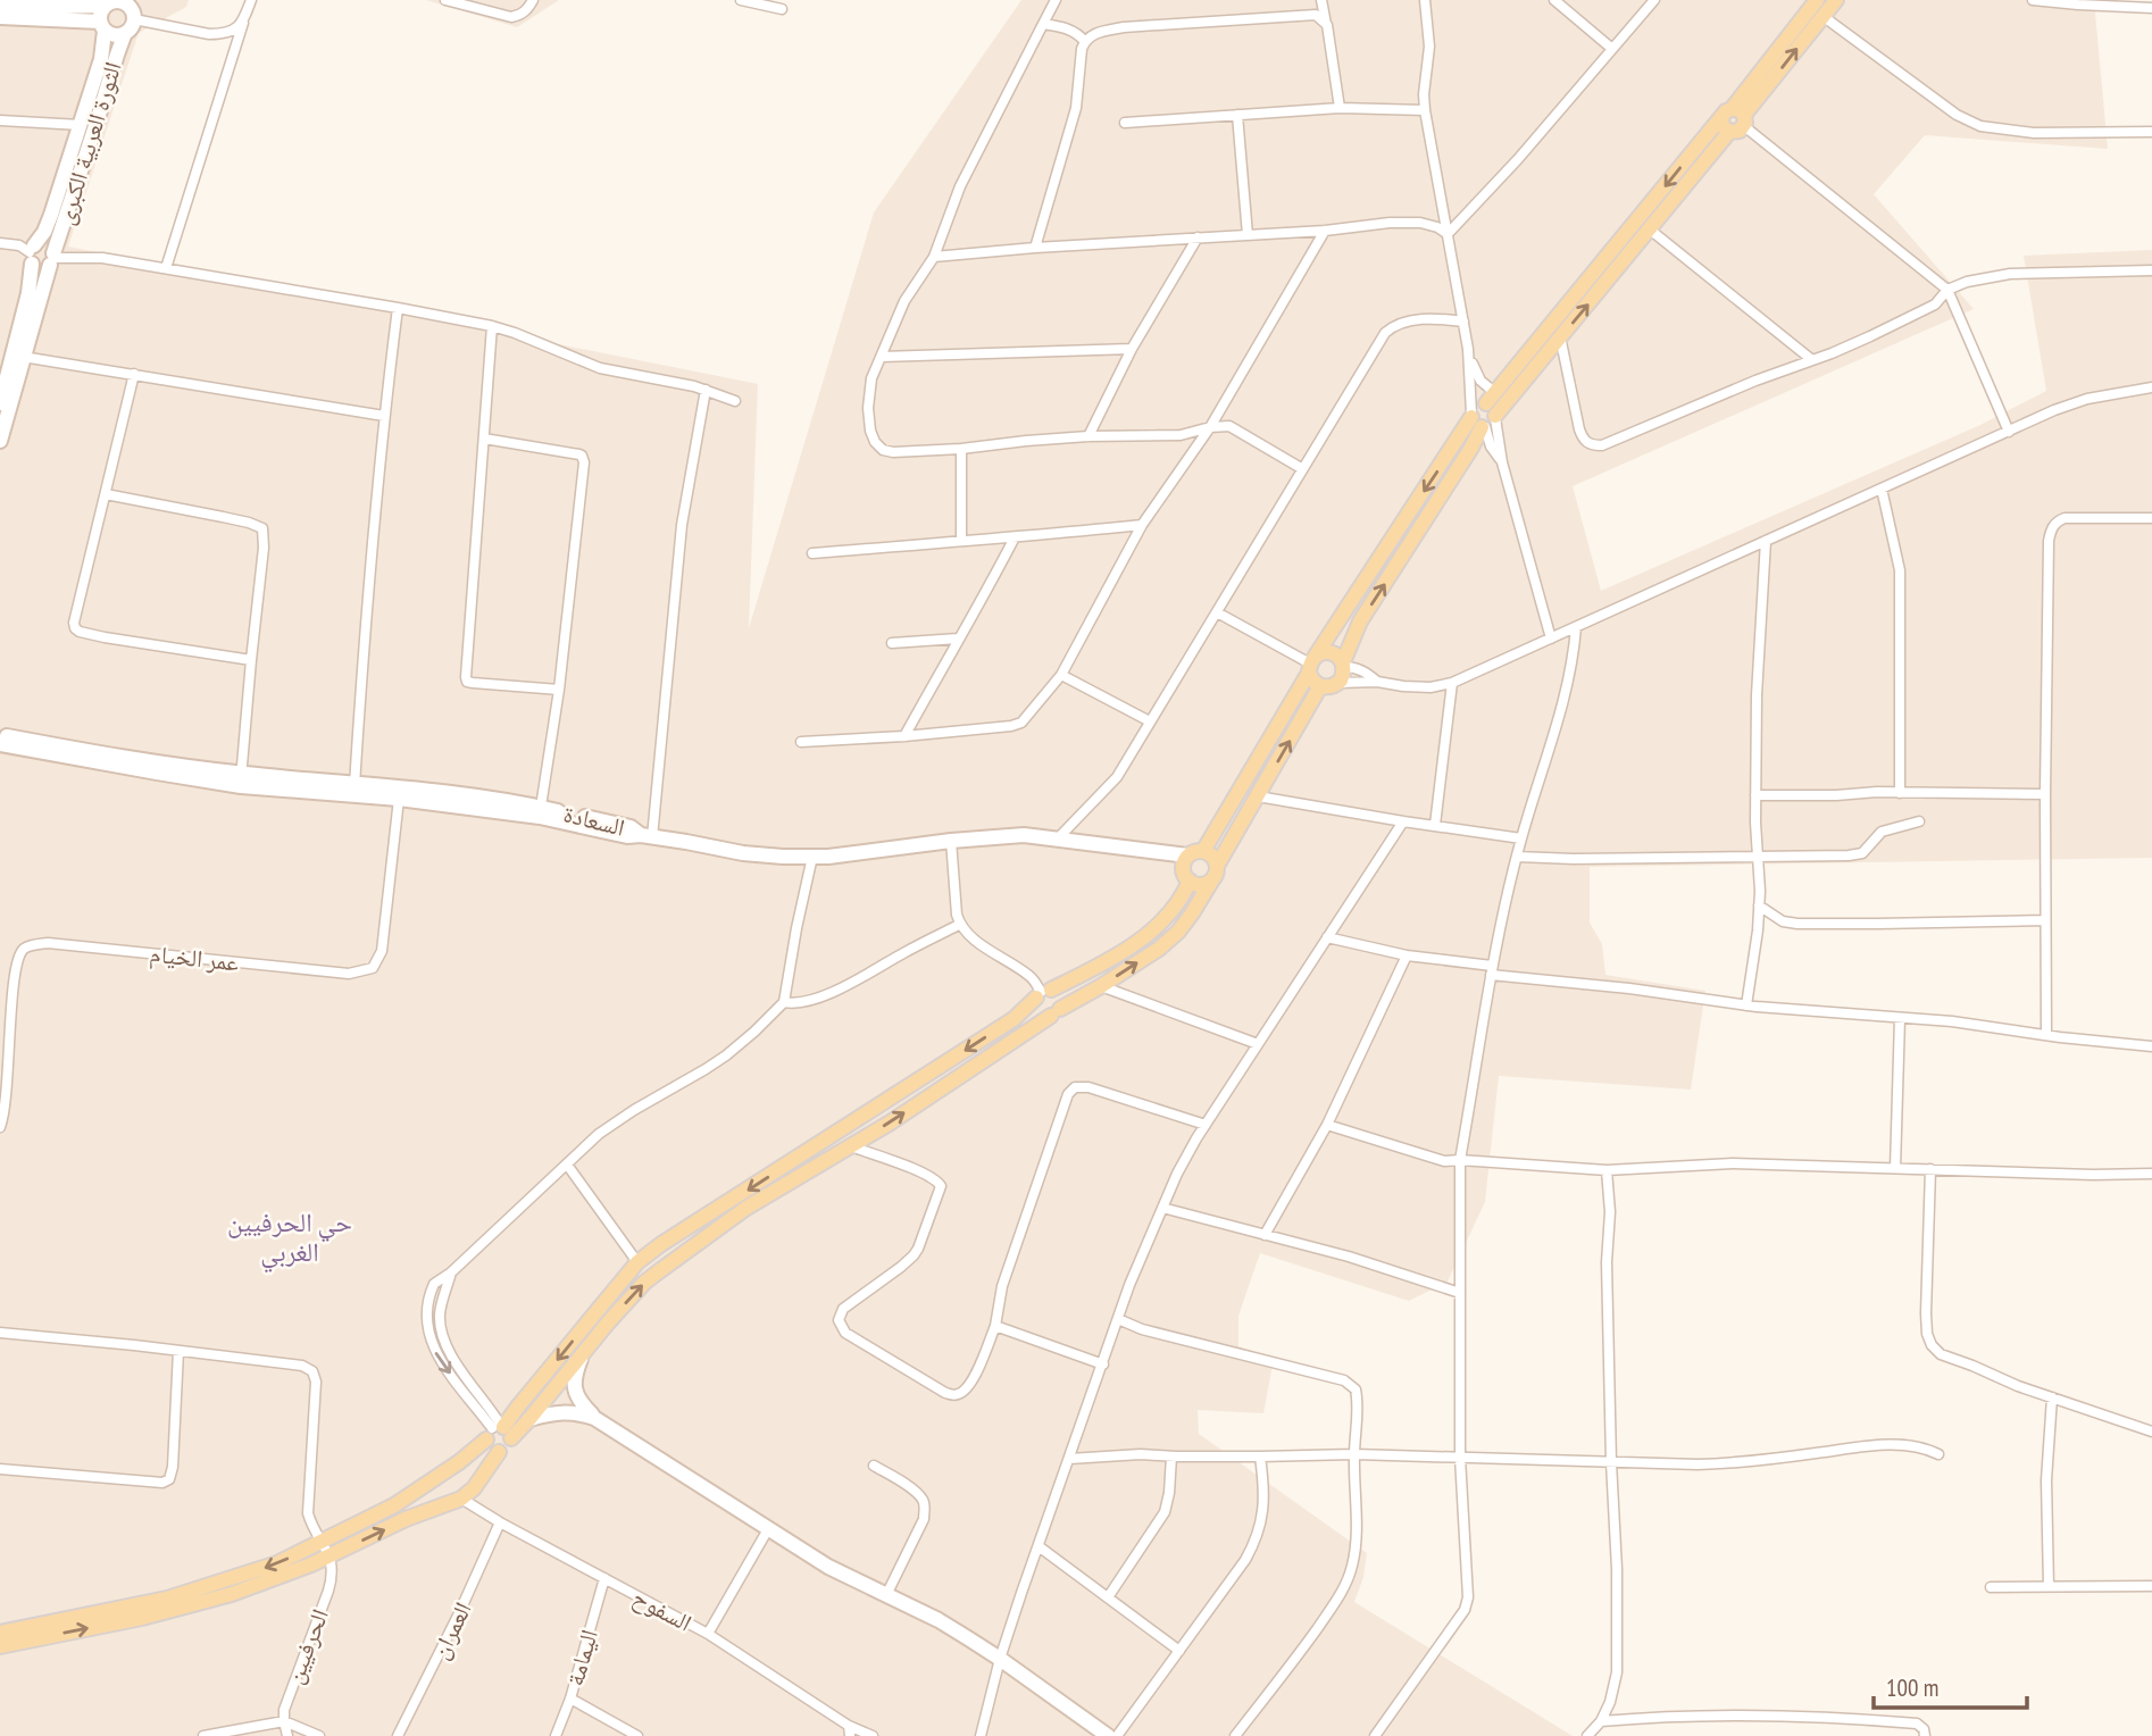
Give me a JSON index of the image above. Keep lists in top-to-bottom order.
{
  "streets": {
    "street": [
      "الثورة العربية الكبرى",
      "السعادة",
      "عمر الخيام",
      "السفوح",
      "العمران",
      "الحرفيين",
      "اليمامة"
    ]
  },
  "crossings": [
    ["السعادة", "عمر الخيام"],
    ["السفوح", "العمران"],
    ["السفوح", "اليمامة"]
  ],
  "districts": ["حي الحرفيين الغربي"],
  "scale_bar": "100 m"
}
